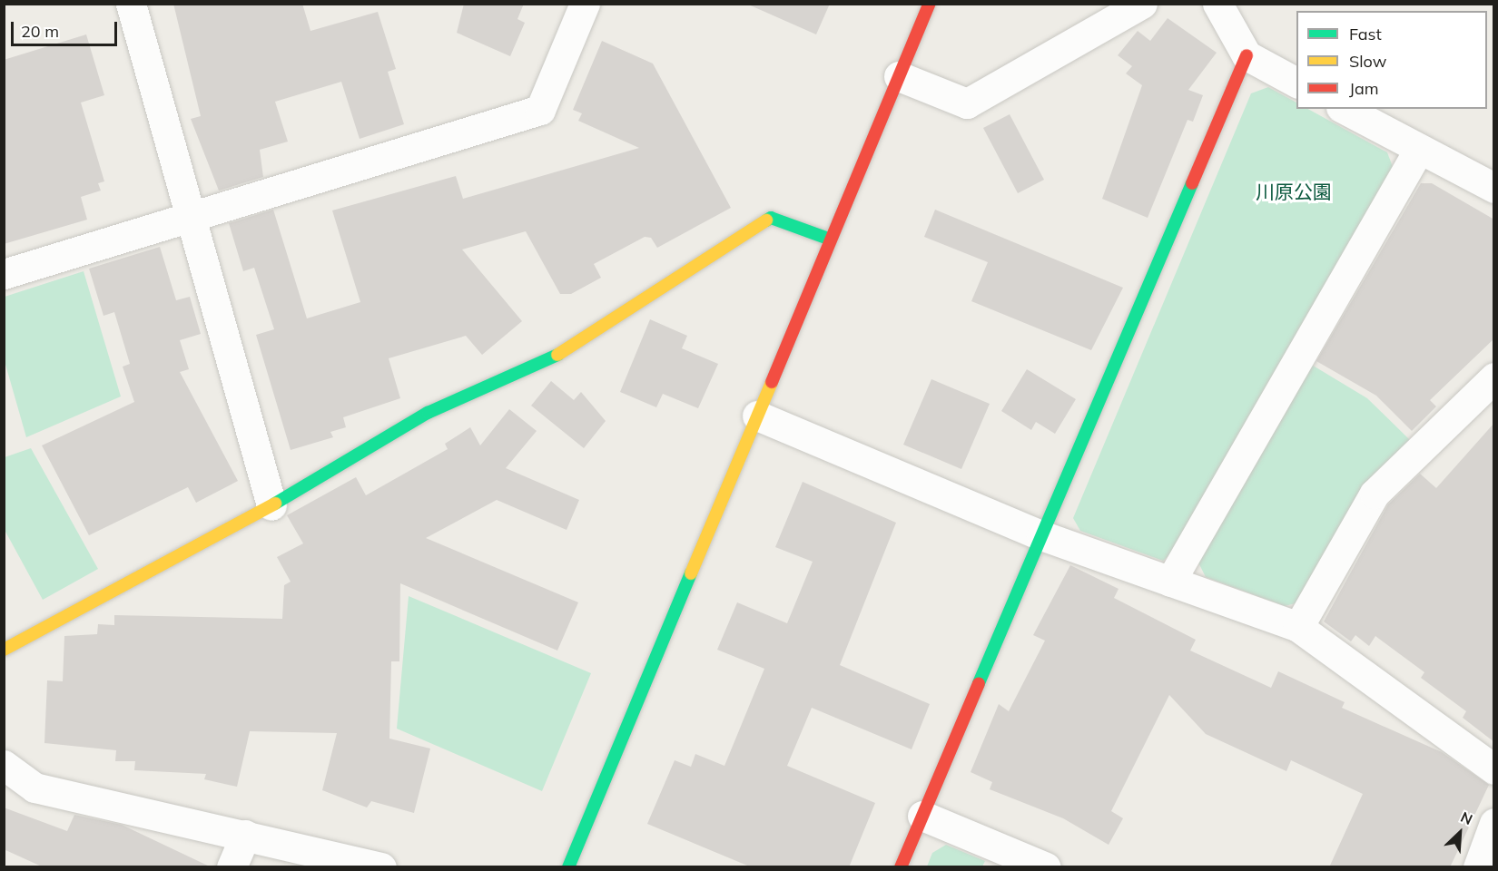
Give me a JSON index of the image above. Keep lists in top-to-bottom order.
{
  "parks": ["川原公園"],
  "legend": ["Fast", "Slow", "Jam"],
  "scale_bar": "20 m",
  "north": "top right"
}
